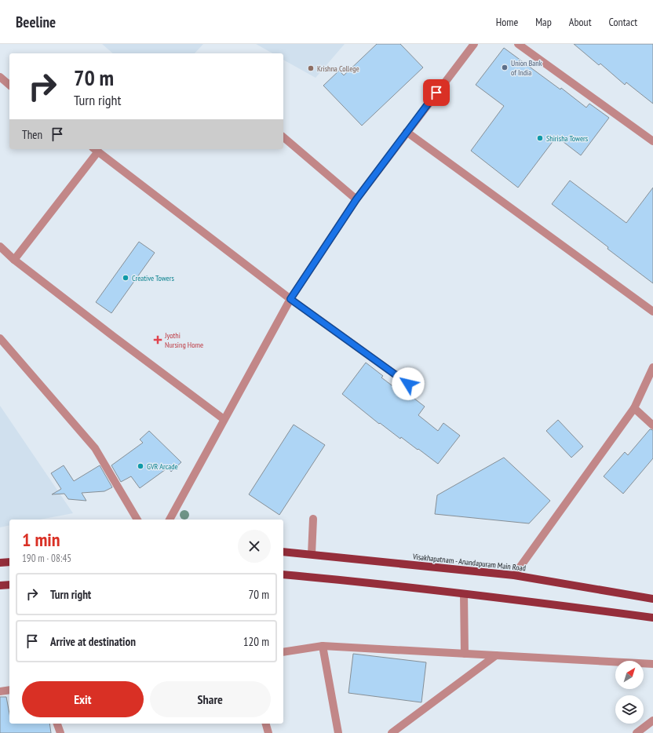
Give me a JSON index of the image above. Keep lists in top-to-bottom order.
{
  "streets": {
    "main road": ["Visakhapatnam - Anandapuram Main Road"]
  },
  "places": {
    "other": [
      "Union Bank of India",
      "Krishna College",
      "Shirisha Towers",
      "Creative Towers",
      "GVR Arcade"
    ],
    "health": ["Jyothi Nursing Home"]
  },
  "north": "top right",
  "page": {
    "header": "Beeline",
    "nav": [
      "Home",
      "Map",
      "About",
      "Contact"
    ],
    "turn": ["70 m", "Turn right"],
    "then": "Then",
    "heading": ["1 min", "190 m · 08:45"],
    "list": [
      {
        "name": "Turn right",
        "value": "70 m"
      },
      {
        "name": "Arrive at destination",
        "value": "120 m"
      }
    ],
    "buttons": ["Exit", "Share"]
  }
}
